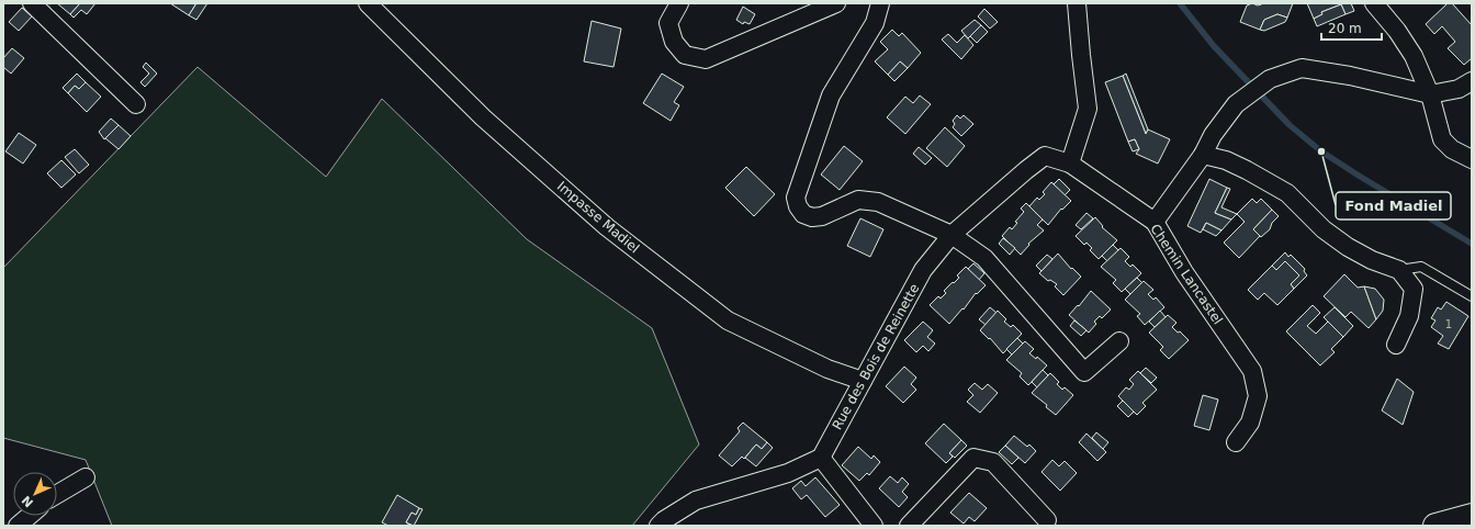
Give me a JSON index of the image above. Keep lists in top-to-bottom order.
{
  "streets": {
    "street": ["Impasse Madiel", "Chemin Lancastel", "Rue des Bois de Reinette"]
  },
  "crossings": [
    ["Impasse Madiel", "Rue des Bois de Reinette"],
    ["Chemin Lancastel", "Rue des Bois de Reinette"]
  ],
  "places": ["Fond Madiel"],
  "house_numbers": ["1"],
  "scale_bar": "20 m",
  "north": "bottom left"
}
